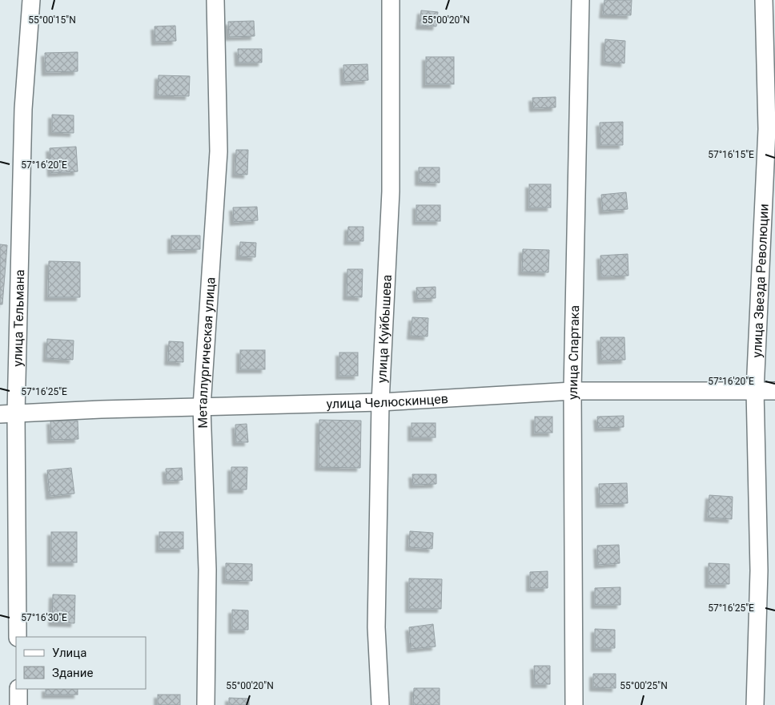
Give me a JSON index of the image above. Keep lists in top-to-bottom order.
{
  "streets": {
    "street": [
      "улица Звезда Революции",
      "улица Тельмана",
      "улица Куйбышева",
      "Металлургическая улица",
      "улица Спартака",
      "улица Челюскинцев"
    ]
  },
  "crossings": [
    ["улица Звезда Революции", "улица Челюскинцев"],
    ["улица Тельмана", "улица Челюскинцев"],
    ["улица Куйбышева", "улица Челюскинцев"],
    ["Металлургическая улица", "улица Челюскинцев"],
    ["улица Спартака", "улица Челюскинцев"]
  ],
  "legend": ["Улица", "Здание"],
  "coordinates": [
    "55°00'15\"N",
    "55°00'20\"N",
    "57°16'15\"E",
    "57°16'20\"E",
    "57°16'25\"E",
    "57°16'30\"E",
    "55°00'25\"N"
  ]
}
